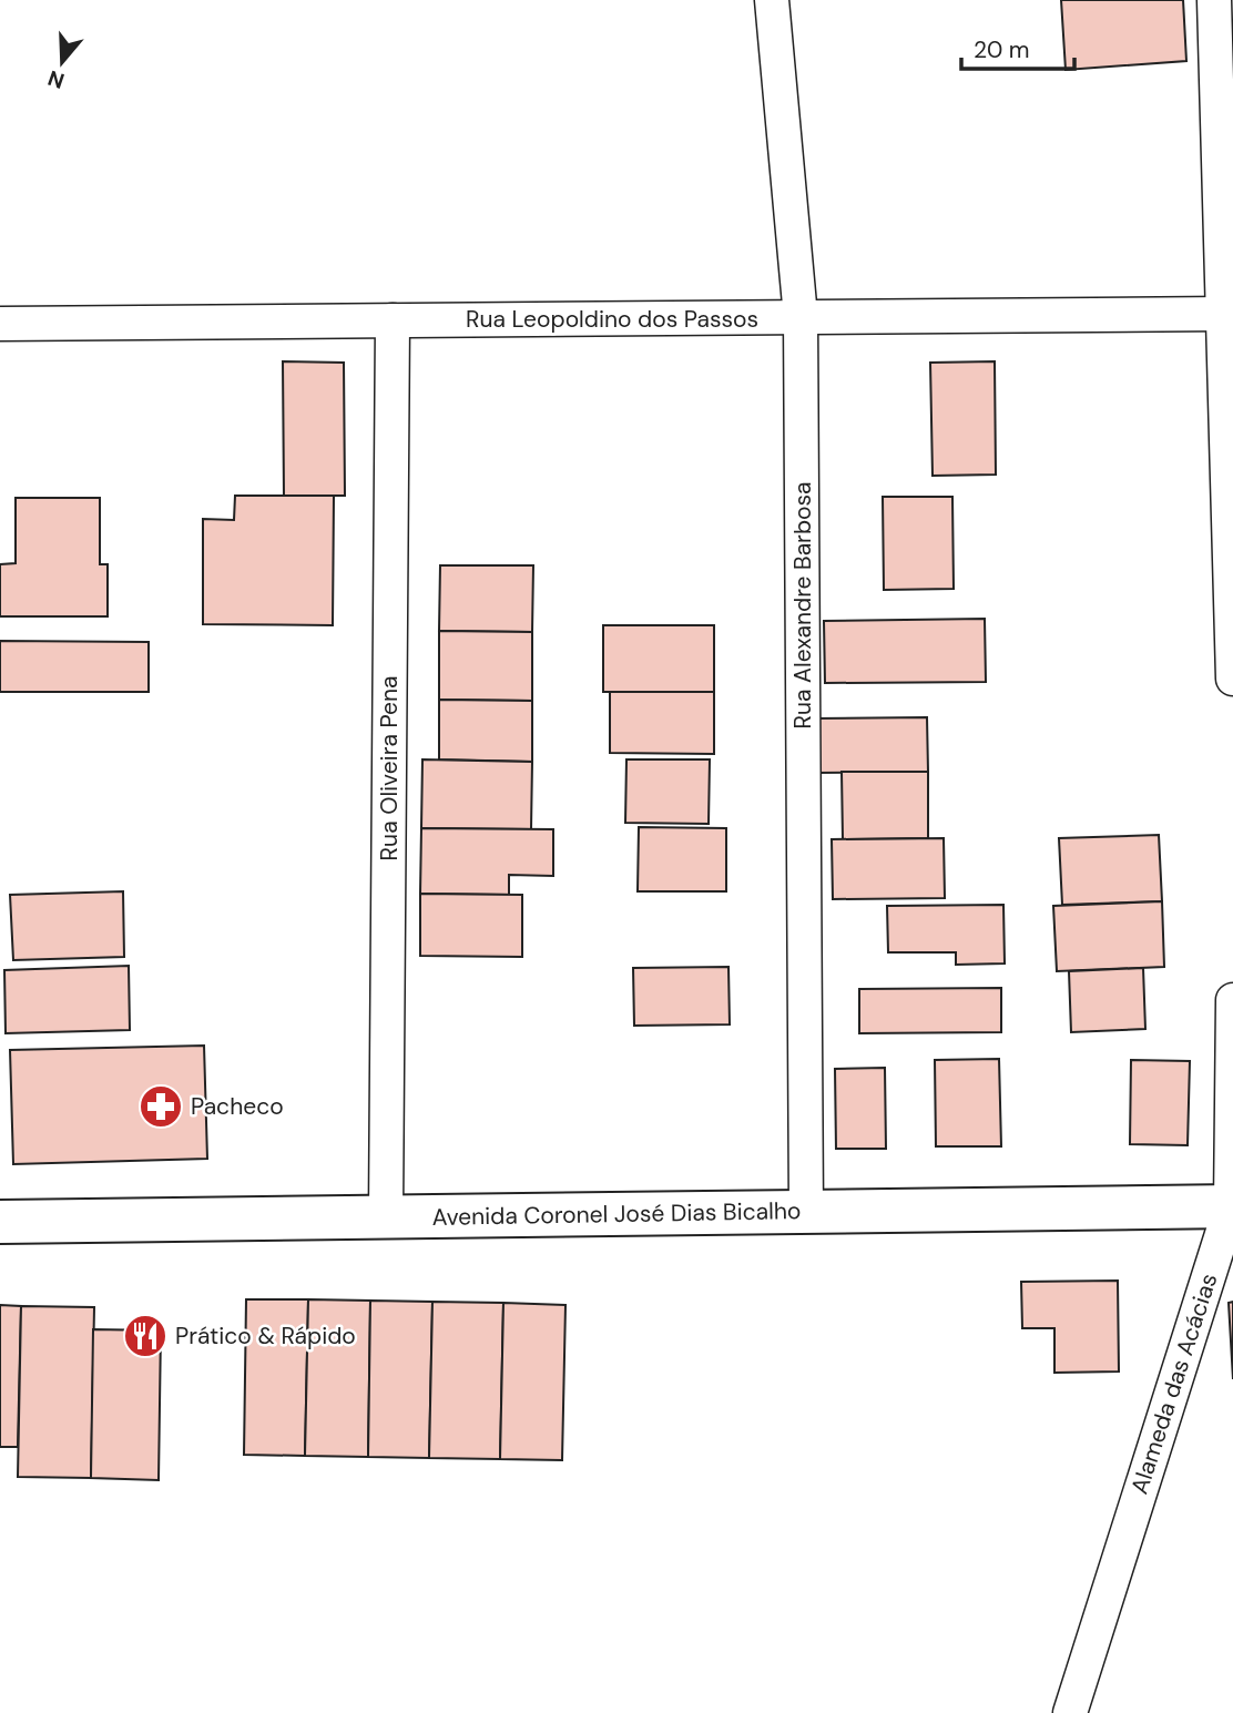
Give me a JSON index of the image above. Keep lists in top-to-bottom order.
{
  "streets": {
    "street": [
      "Rua Leopoldino dos Passos",
      "Rua Alexandre Barbosa",
      "Rua Oliveira Pena",
      "Avenida Coronel José Dias Bicalho",
      "Alameda das Acácias"
    ]
  },
  "crossings": [
    ["Rua Leopoldino dos Passos", "Rua Alexandre Barbosa"],
    ["Rua Leopoldino dos Passos", "Rua Oliveira Pena"],
    ["Rua Alexandre Barbosa", "Avenida Coronel José Dias Bicalho"],
    ["Rua Oliveira Pena", "Avenida Coronel José Dias Bicalho"],
    ["Avenida Coronel José Dias Bicalho", "Alameda das Acácias"]
  ],
  "places": {
    "pharmacy": ["Pacheco"],
    "restaurant": ["Prático & Rápido"]
  },
  "scale_bar": "20 m",
  "north": "bottom"
}
